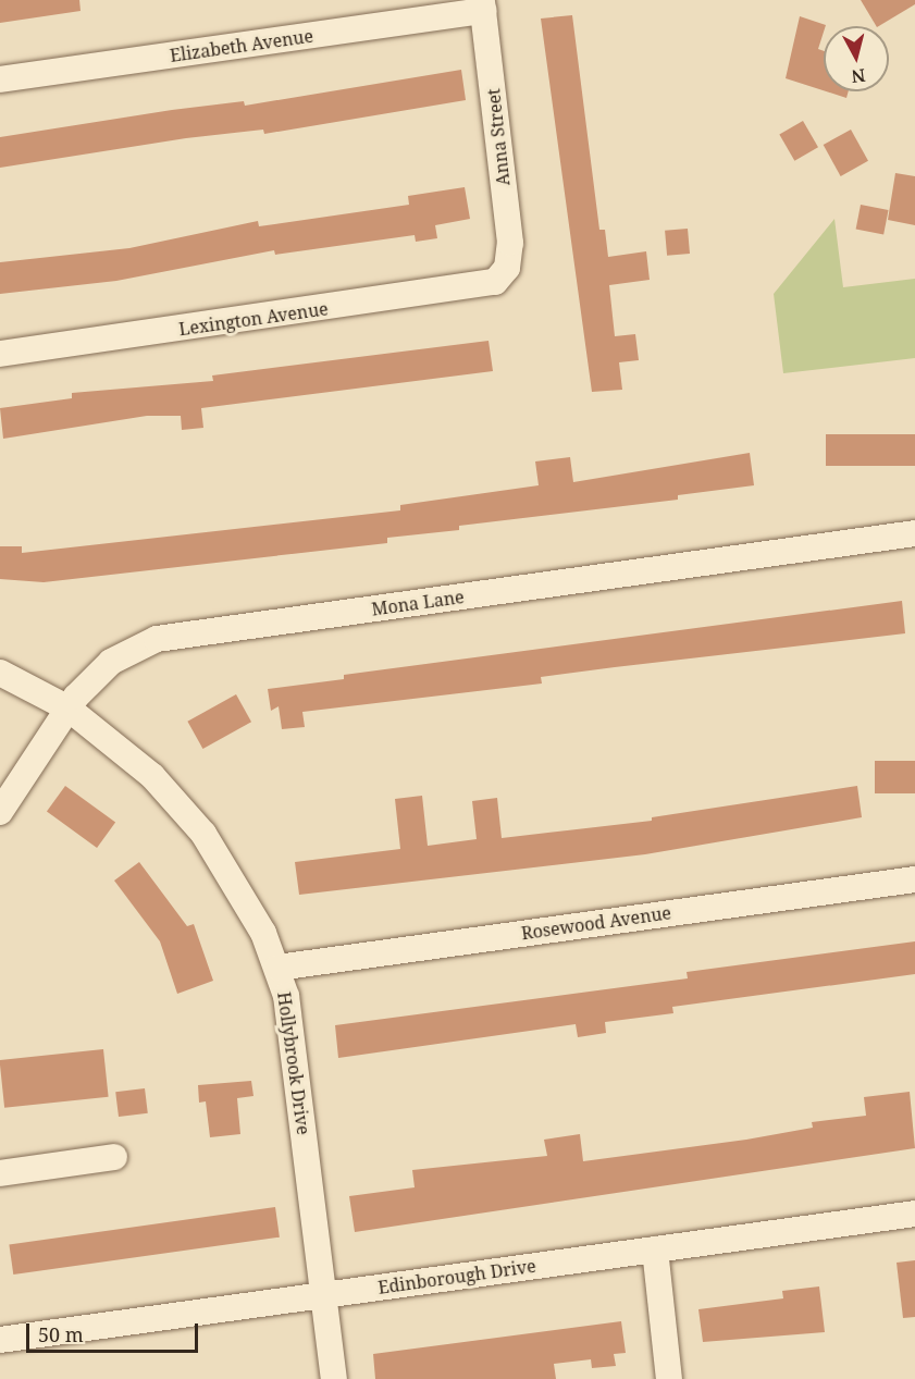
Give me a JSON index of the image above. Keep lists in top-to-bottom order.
{
  "streets": {
    "street": [
      "Elizabeth Avenue",
      "Anna Street",
      "Lexington Avenue",
      "Mona Lane",
      "Rosewood Avenue",
      "Hollybrook Drive",
      "Edinborough Drive"
    ]
  },
  "crossings": [
    ["Elizabeth Avenue", "Anna Street"],
    ["Anna Street", "Lexington Avenue"],
    ["Mona Lane", "Hollybrook Drive"],
    ["Rosewood Avenue", "Hollybrook Drive"],
    ["Hollybrook Drive", "Edinborough Drive"]
  ],
  "scale_bar": "50 m",
  "north": "bottom"
}
